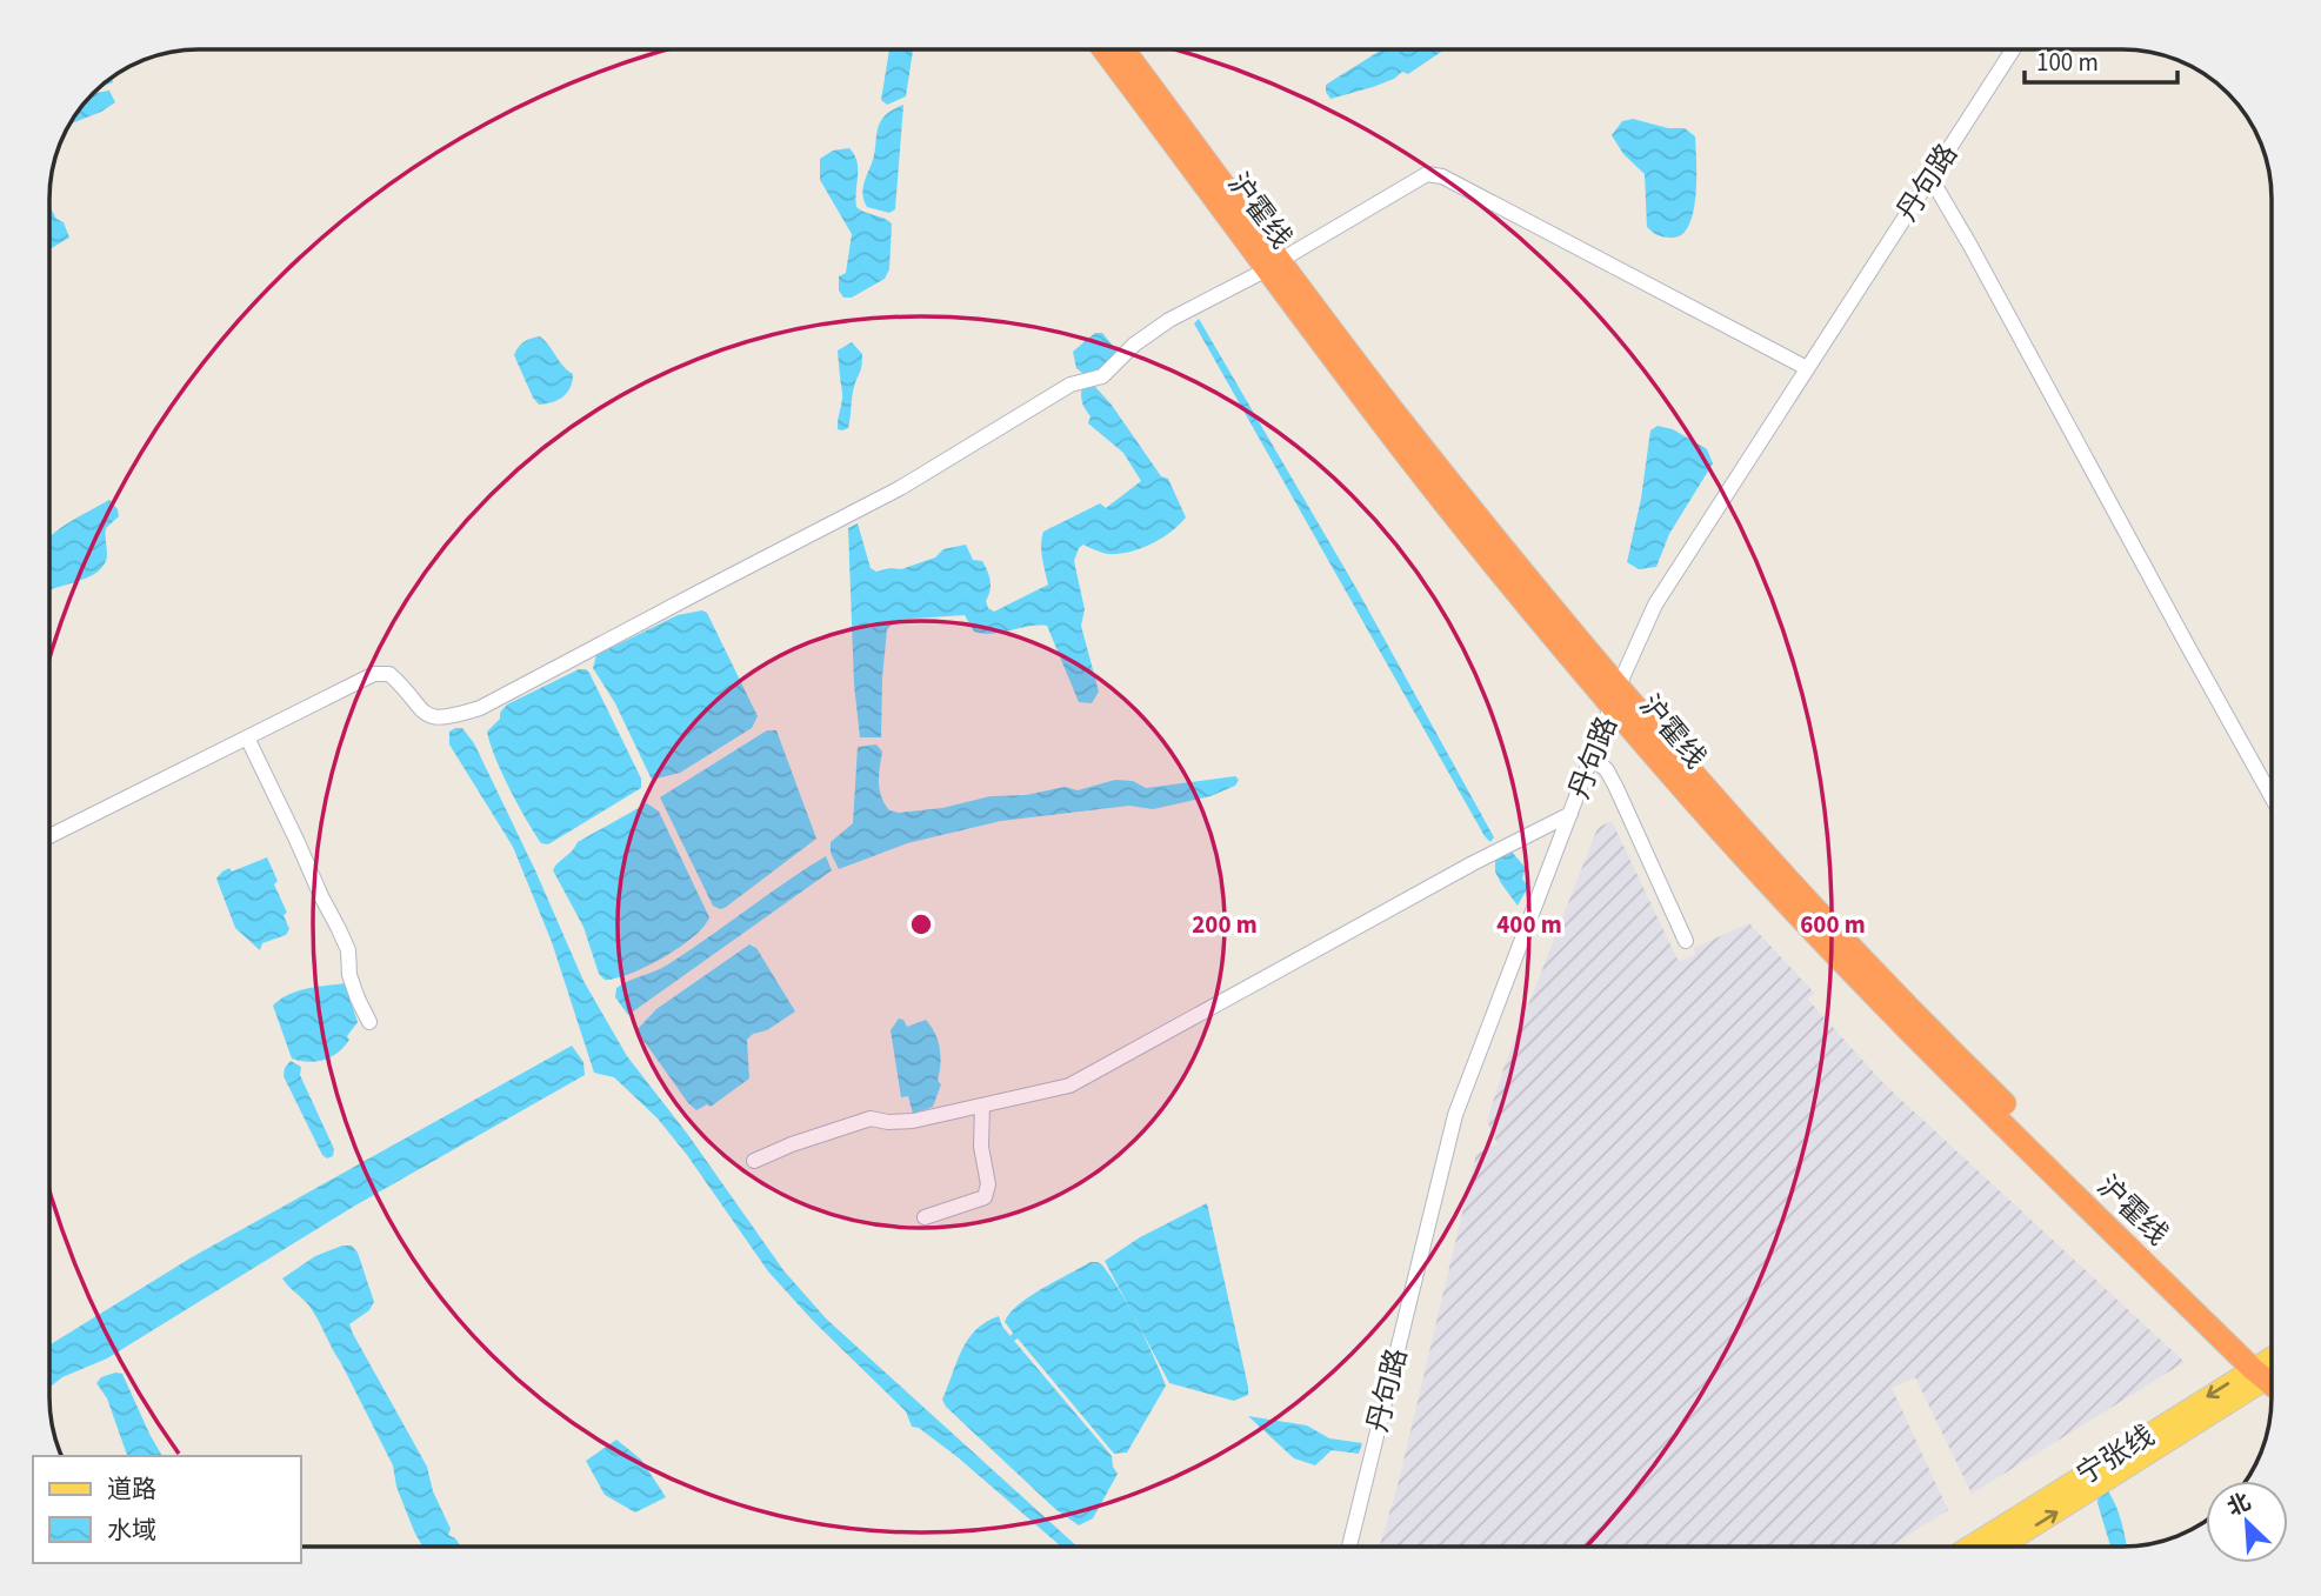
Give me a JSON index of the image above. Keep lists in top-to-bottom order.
{
  "streets": {
    "highway": ["沪霍线"],
    "main road": ["宁张线"],
    "street": ["丹句路"]
  },
  "crossings": [
    ["丹句路", "沪霍线"]
  ],
  "legend": ["道路", "水域"],
  "scale_bar": "100 m",
  "north": "top left",
  "rings": ["200 m", "400 m", "600 m"]
}
